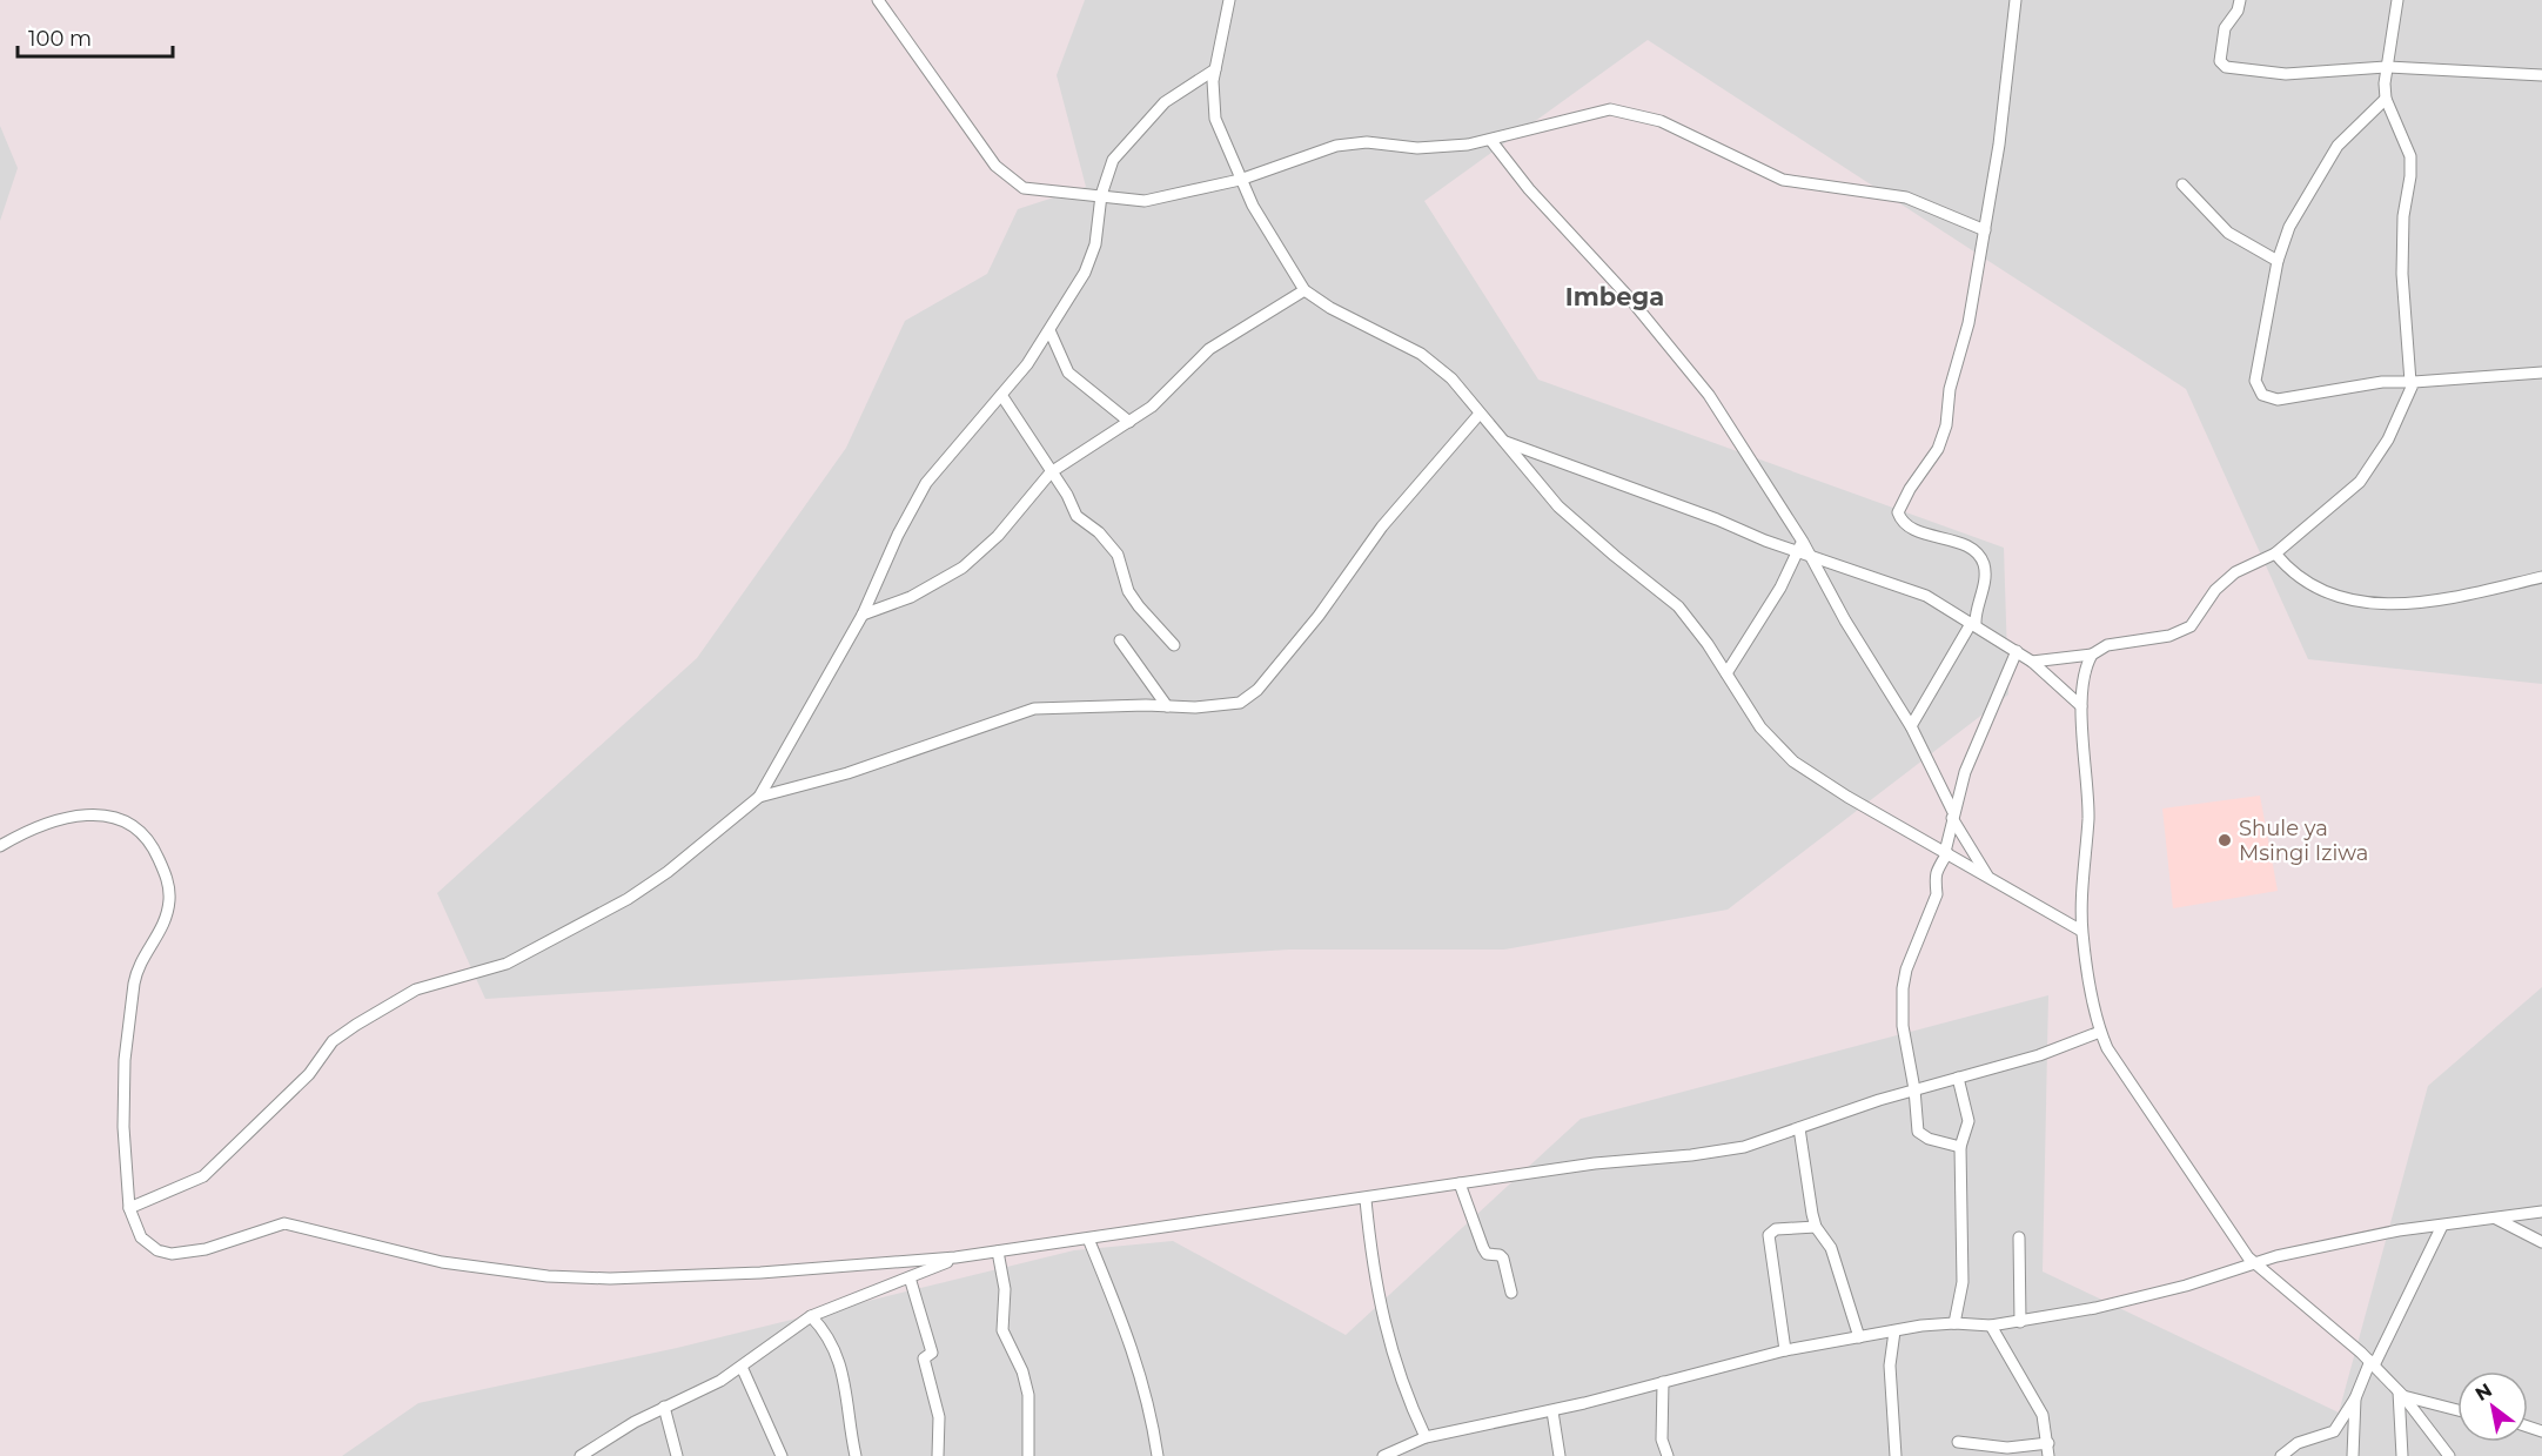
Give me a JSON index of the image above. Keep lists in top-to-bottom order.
{
  "districts": ["Imbega"],
  "places": ["Shule ya Msingi Iziwa"],
  "scale_bar": "100 m",
  "north": "top left"
}
